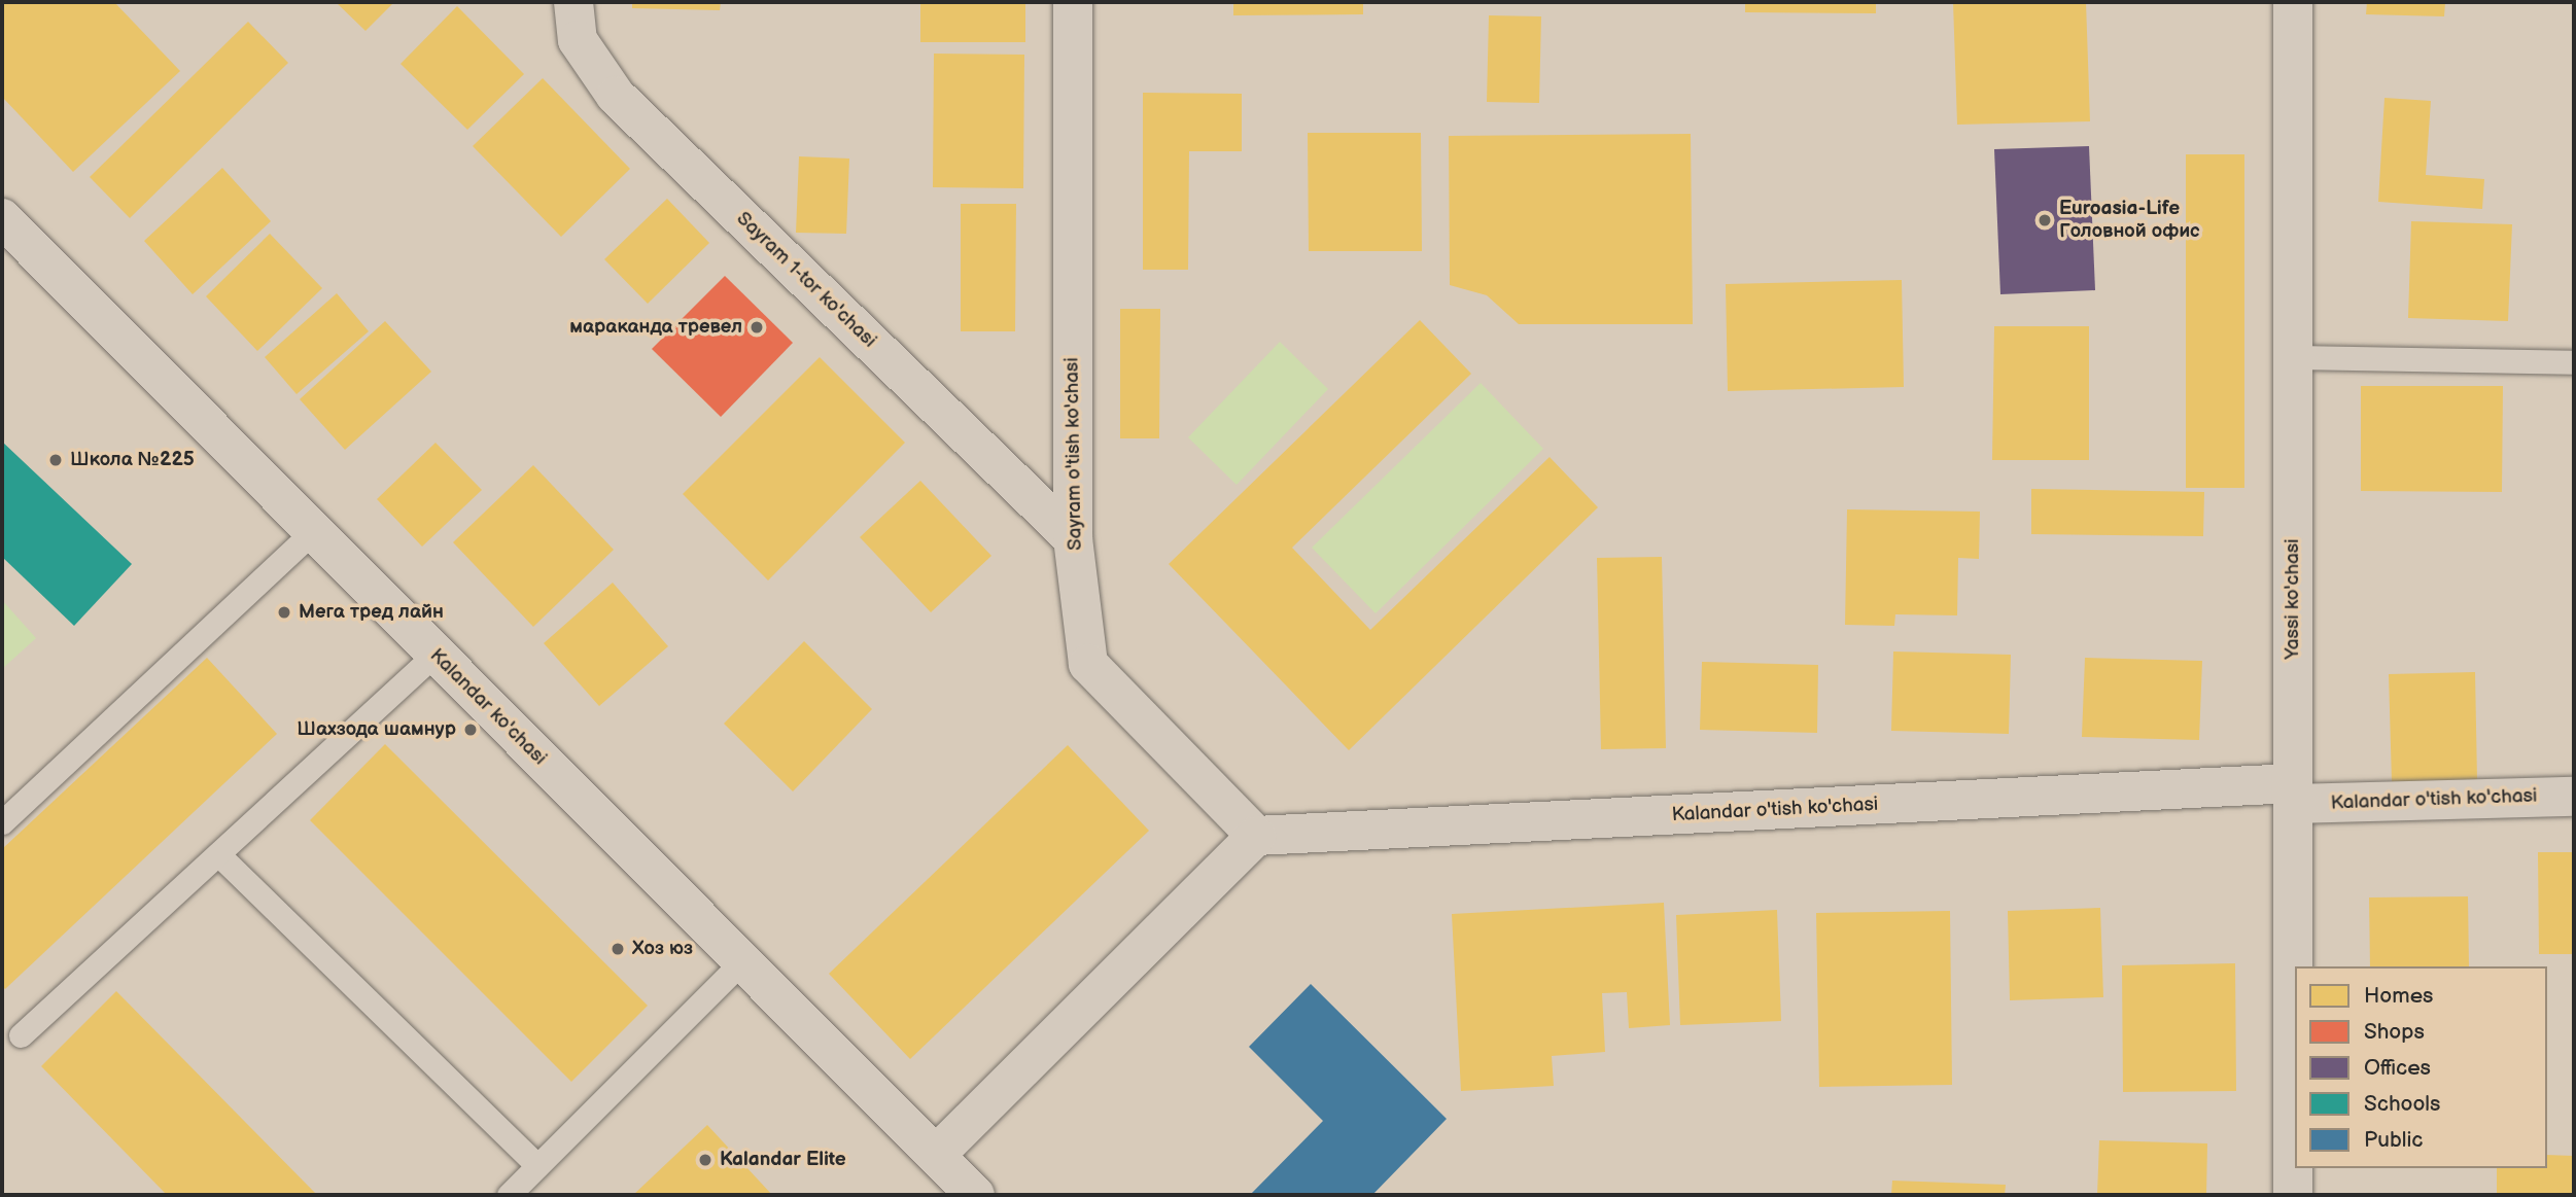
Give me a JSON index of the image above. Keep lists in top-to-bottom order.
{
  "streets": {
    "street": [
      "Sayram 1-tor ko'chasi",
      "Sayram o'tish ko'chasi",
      "Yassi ko'chasi",
      "Kalandar ko'chasi",
      "Kalandar o'tish ko'chasi"
    ]
  },
  "crossings": [
    ["Sayram 1-tor ko'chasi", "Sayram o'tish ko'chasi"],
    ["Sayram o'tish ko'chasi", "Kalandar o'tish ko'chasi"],
    ["Yassi ko'chasi", "Kalandar o'tish ko'chasi"]
  ],
  "places": [
    "Euroasia-Life Головной офис",
    "мараканда тревел",
    "Школа №225",
    "Мега тред лайн",
    "Шахзода шамнур",
    "Хоз юз",
    "Kalandar Elite"
  ],
  "legend": [
    "Homes",
    "Shops",
    "Offices",
    "Schools",
    "Public"
  ]
}
